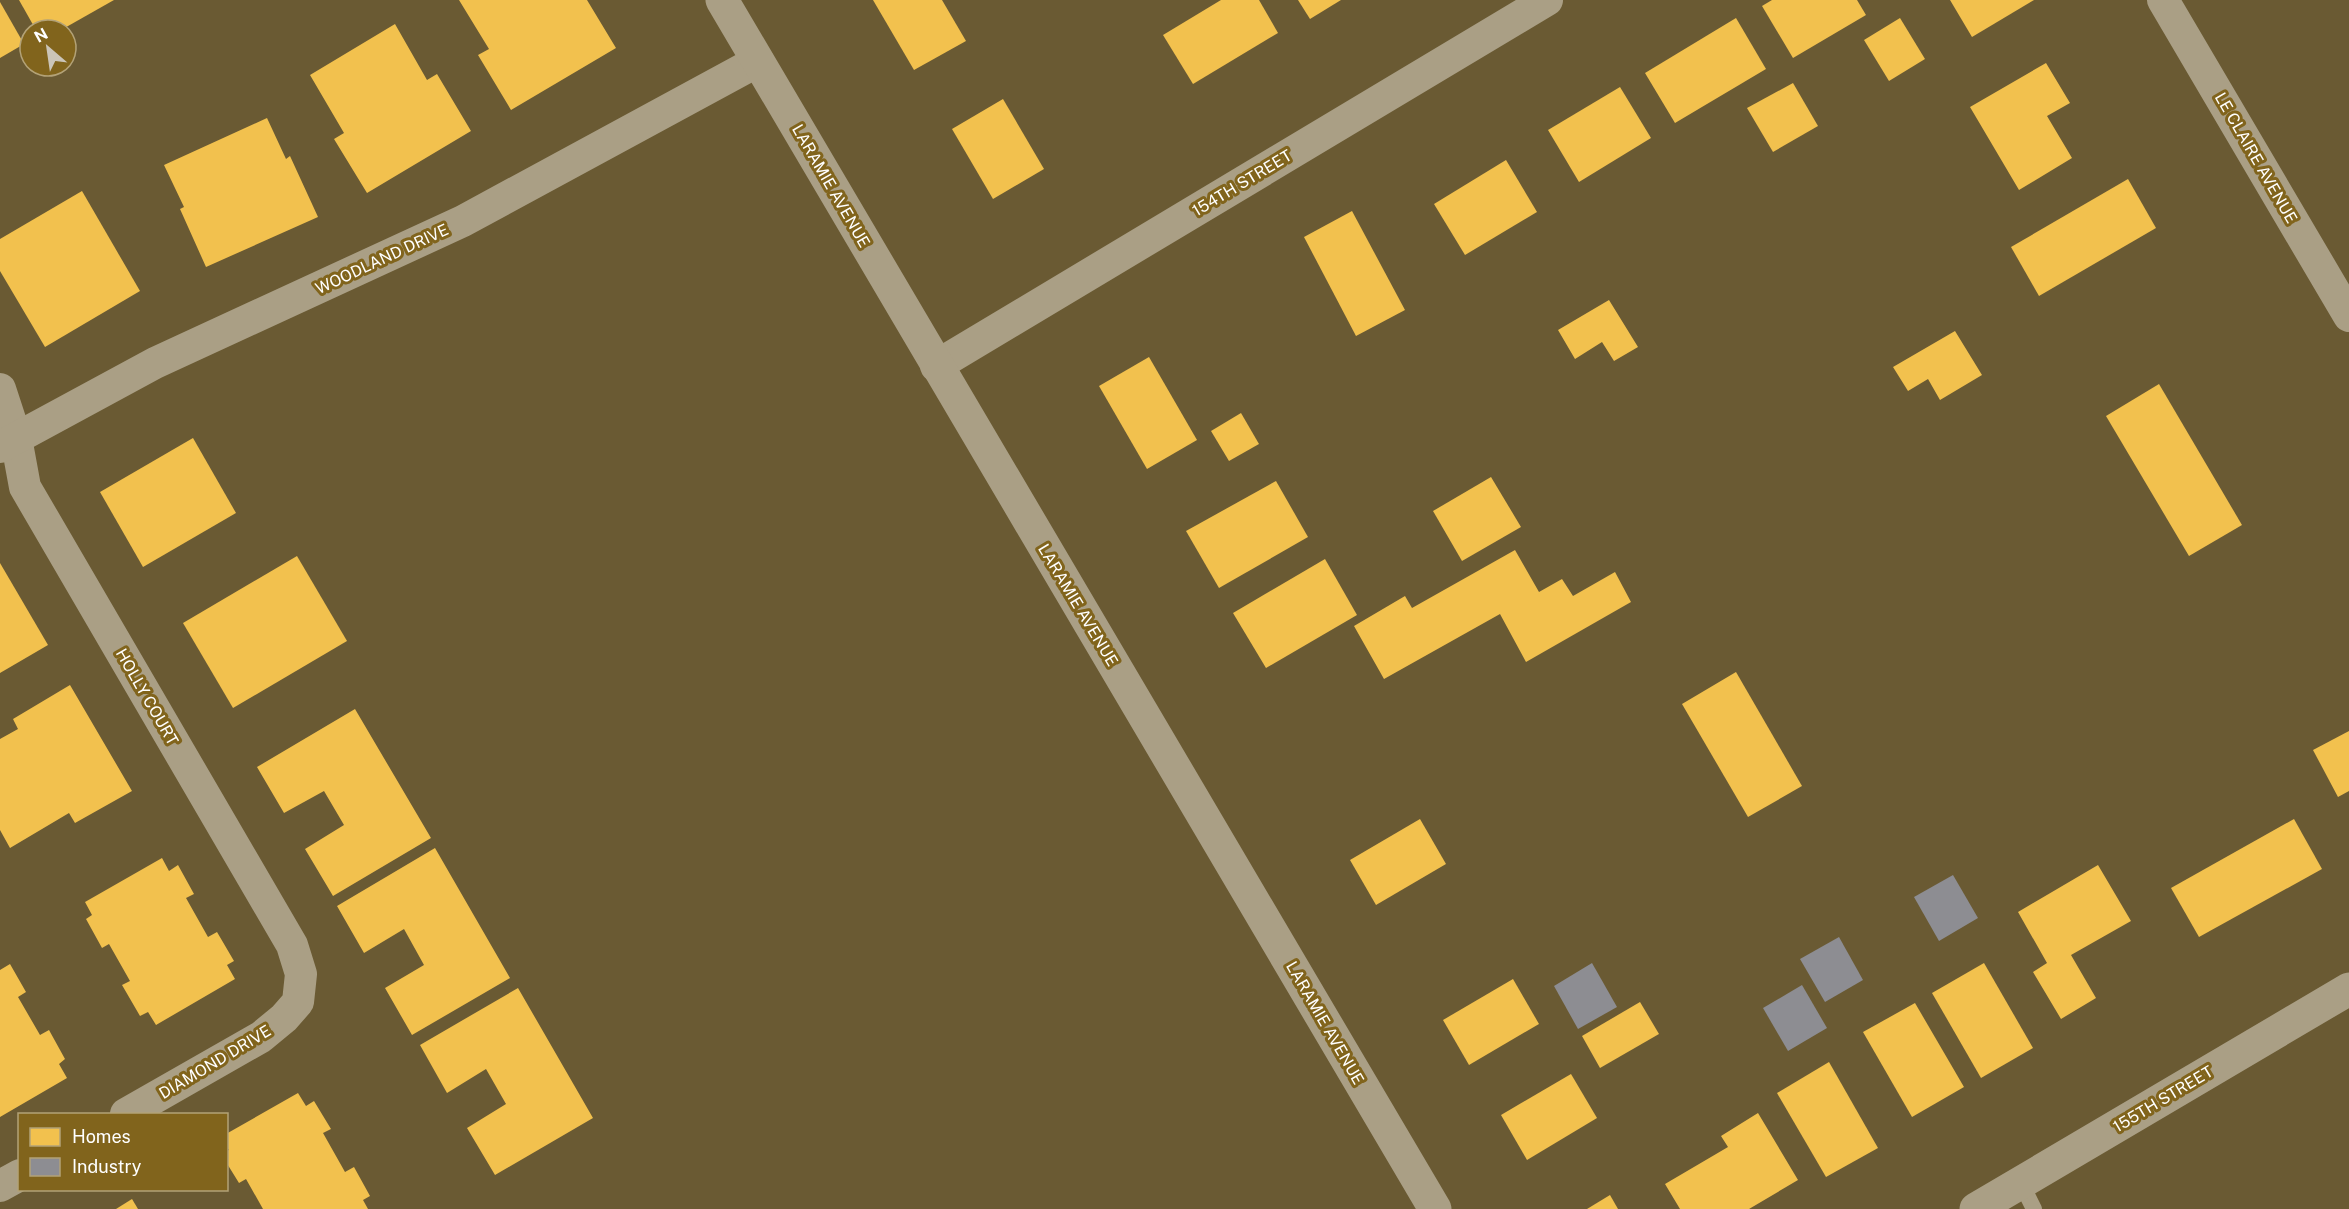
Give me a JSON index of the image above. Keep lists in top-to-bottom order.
{
  "streets": {
    "street": [
      "LE CLAIRE AVENUE",
      "154TH STREET",
      "LARAMIE AVENUE",
      "WOODLAND DRIVE",
      "HOLLY COURT",
      "DIAMOND DRIVE",
      "155TH STREET"
    ]
  },
  "crossings": [
    ["154TH STREET", "LARAMIE AVENUE"],
    ["LARAMIE AVENUE", "WOODLAND DRIVE"],
    ["WOODLAND DRIVE", "HOLLY COURT"],
    ["HOLLY COURT", "DIAMOND DRIVE"]
  ],
  "legend": ["Homes", "Industry"],
  "north": "top left"
}
